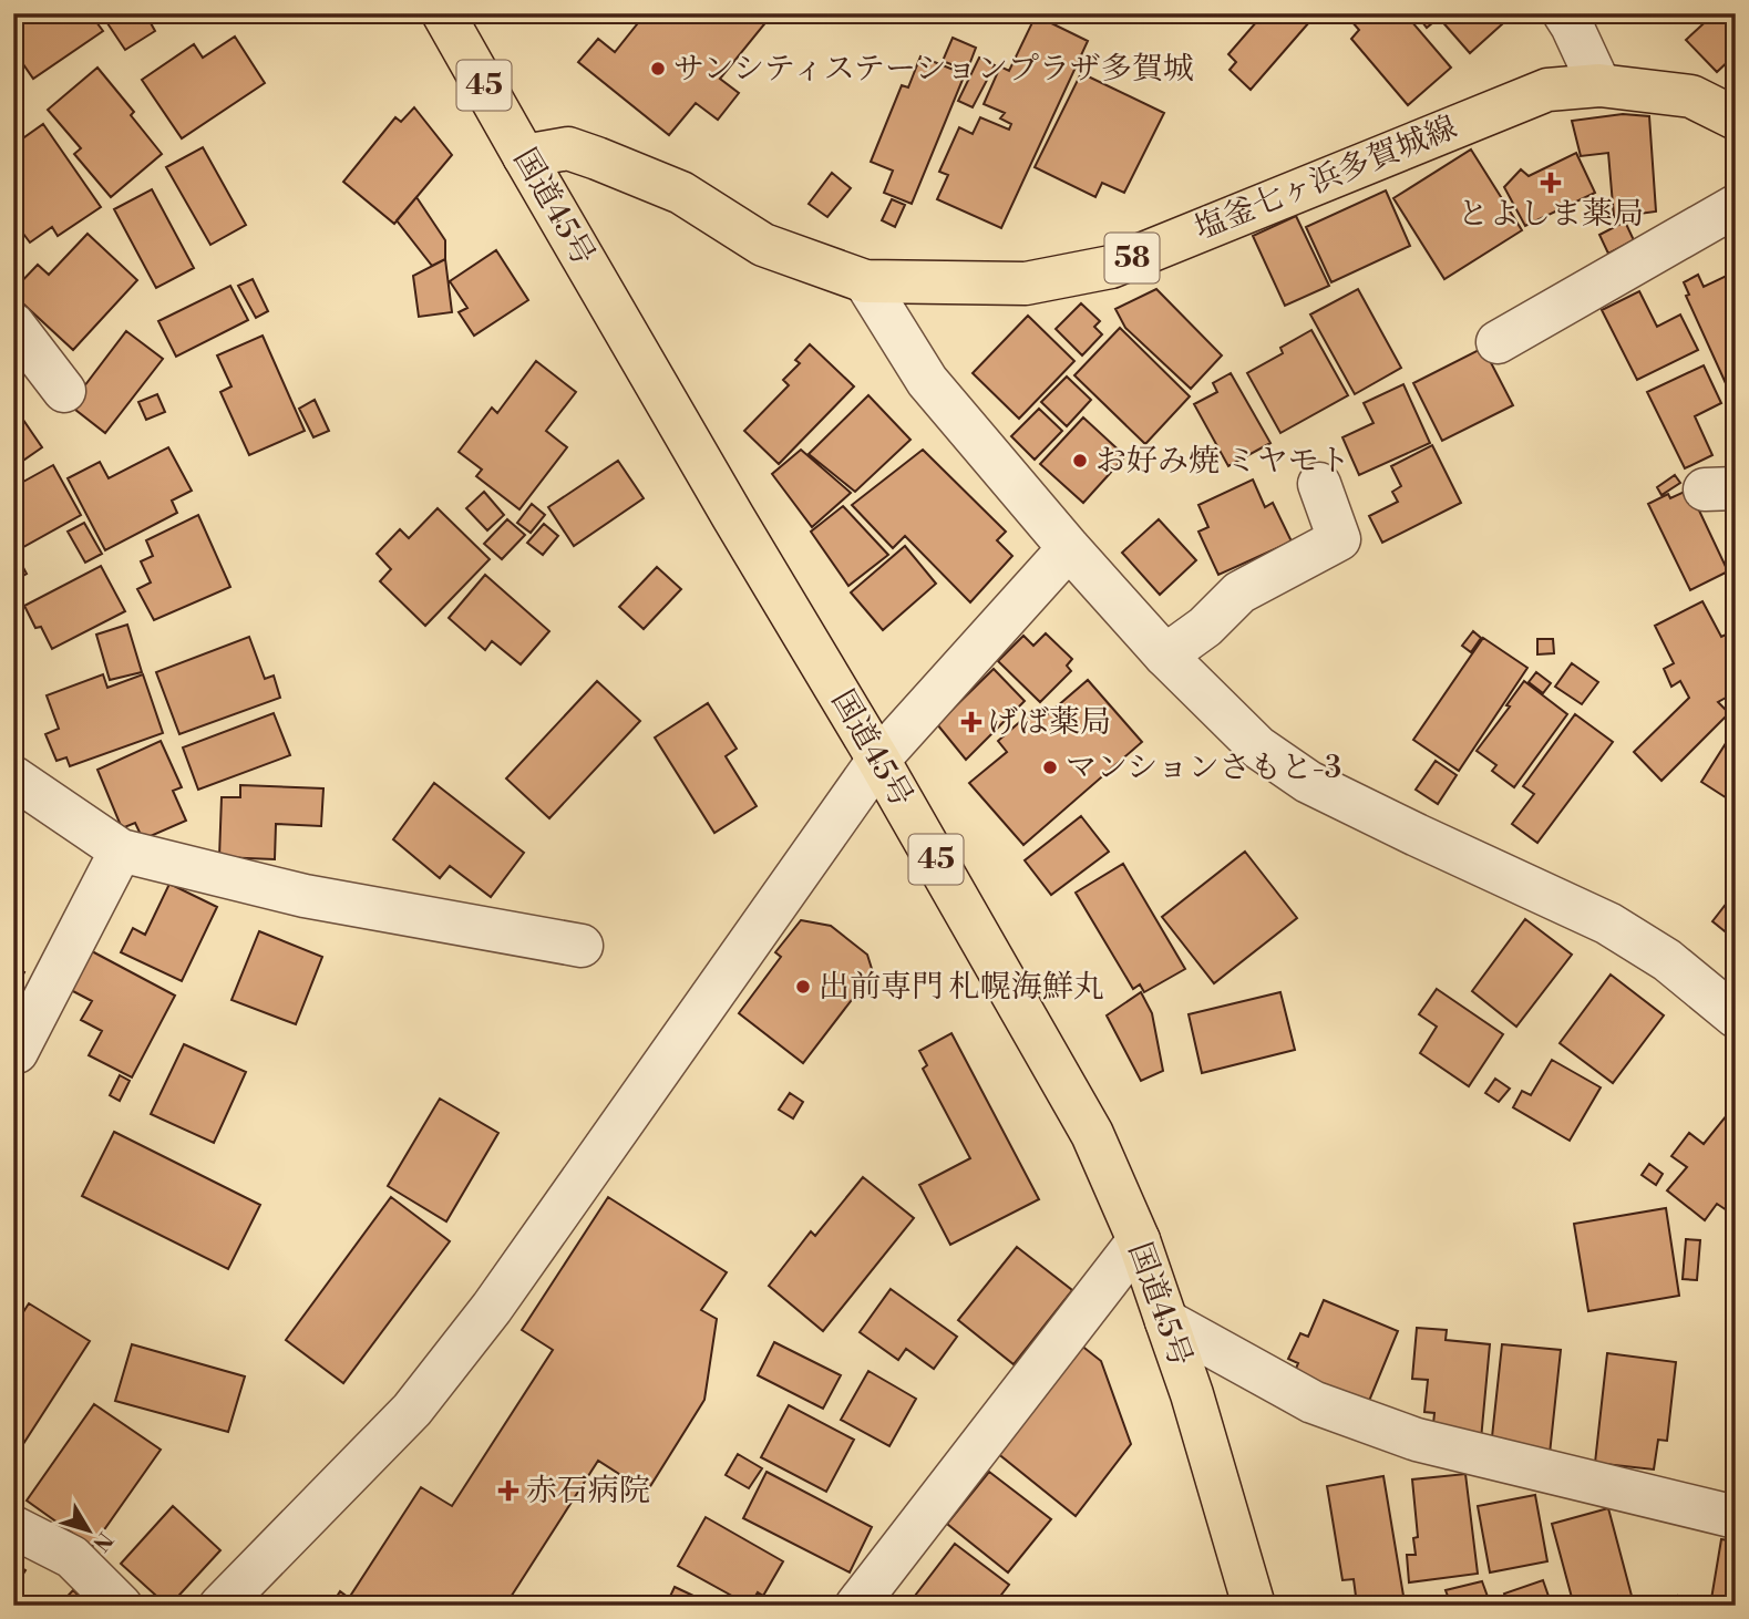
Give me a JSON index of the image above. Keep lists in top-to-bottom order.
{
  "streets": {
    "main road": [
      "45",
      "塩釜七ヶ浜多賀城線",
      "国道45号",
      "58"
    ]
  },
  "crossings": [
    ["塩釜七ヶ浜多賀城線", "国道45号"]
  ],
  "places": {
    "other": [
      "サンシティステーションプラザ多賀城",
      "お好み焼 ミヤモト",
      "マンションさもと-3",
      "出前専門 札幌海鮮丸"
    ],
    "health": ["とよしま薬局", "げば薬局", "赤石病院"]
  },
  "north": "bottom right"
}
